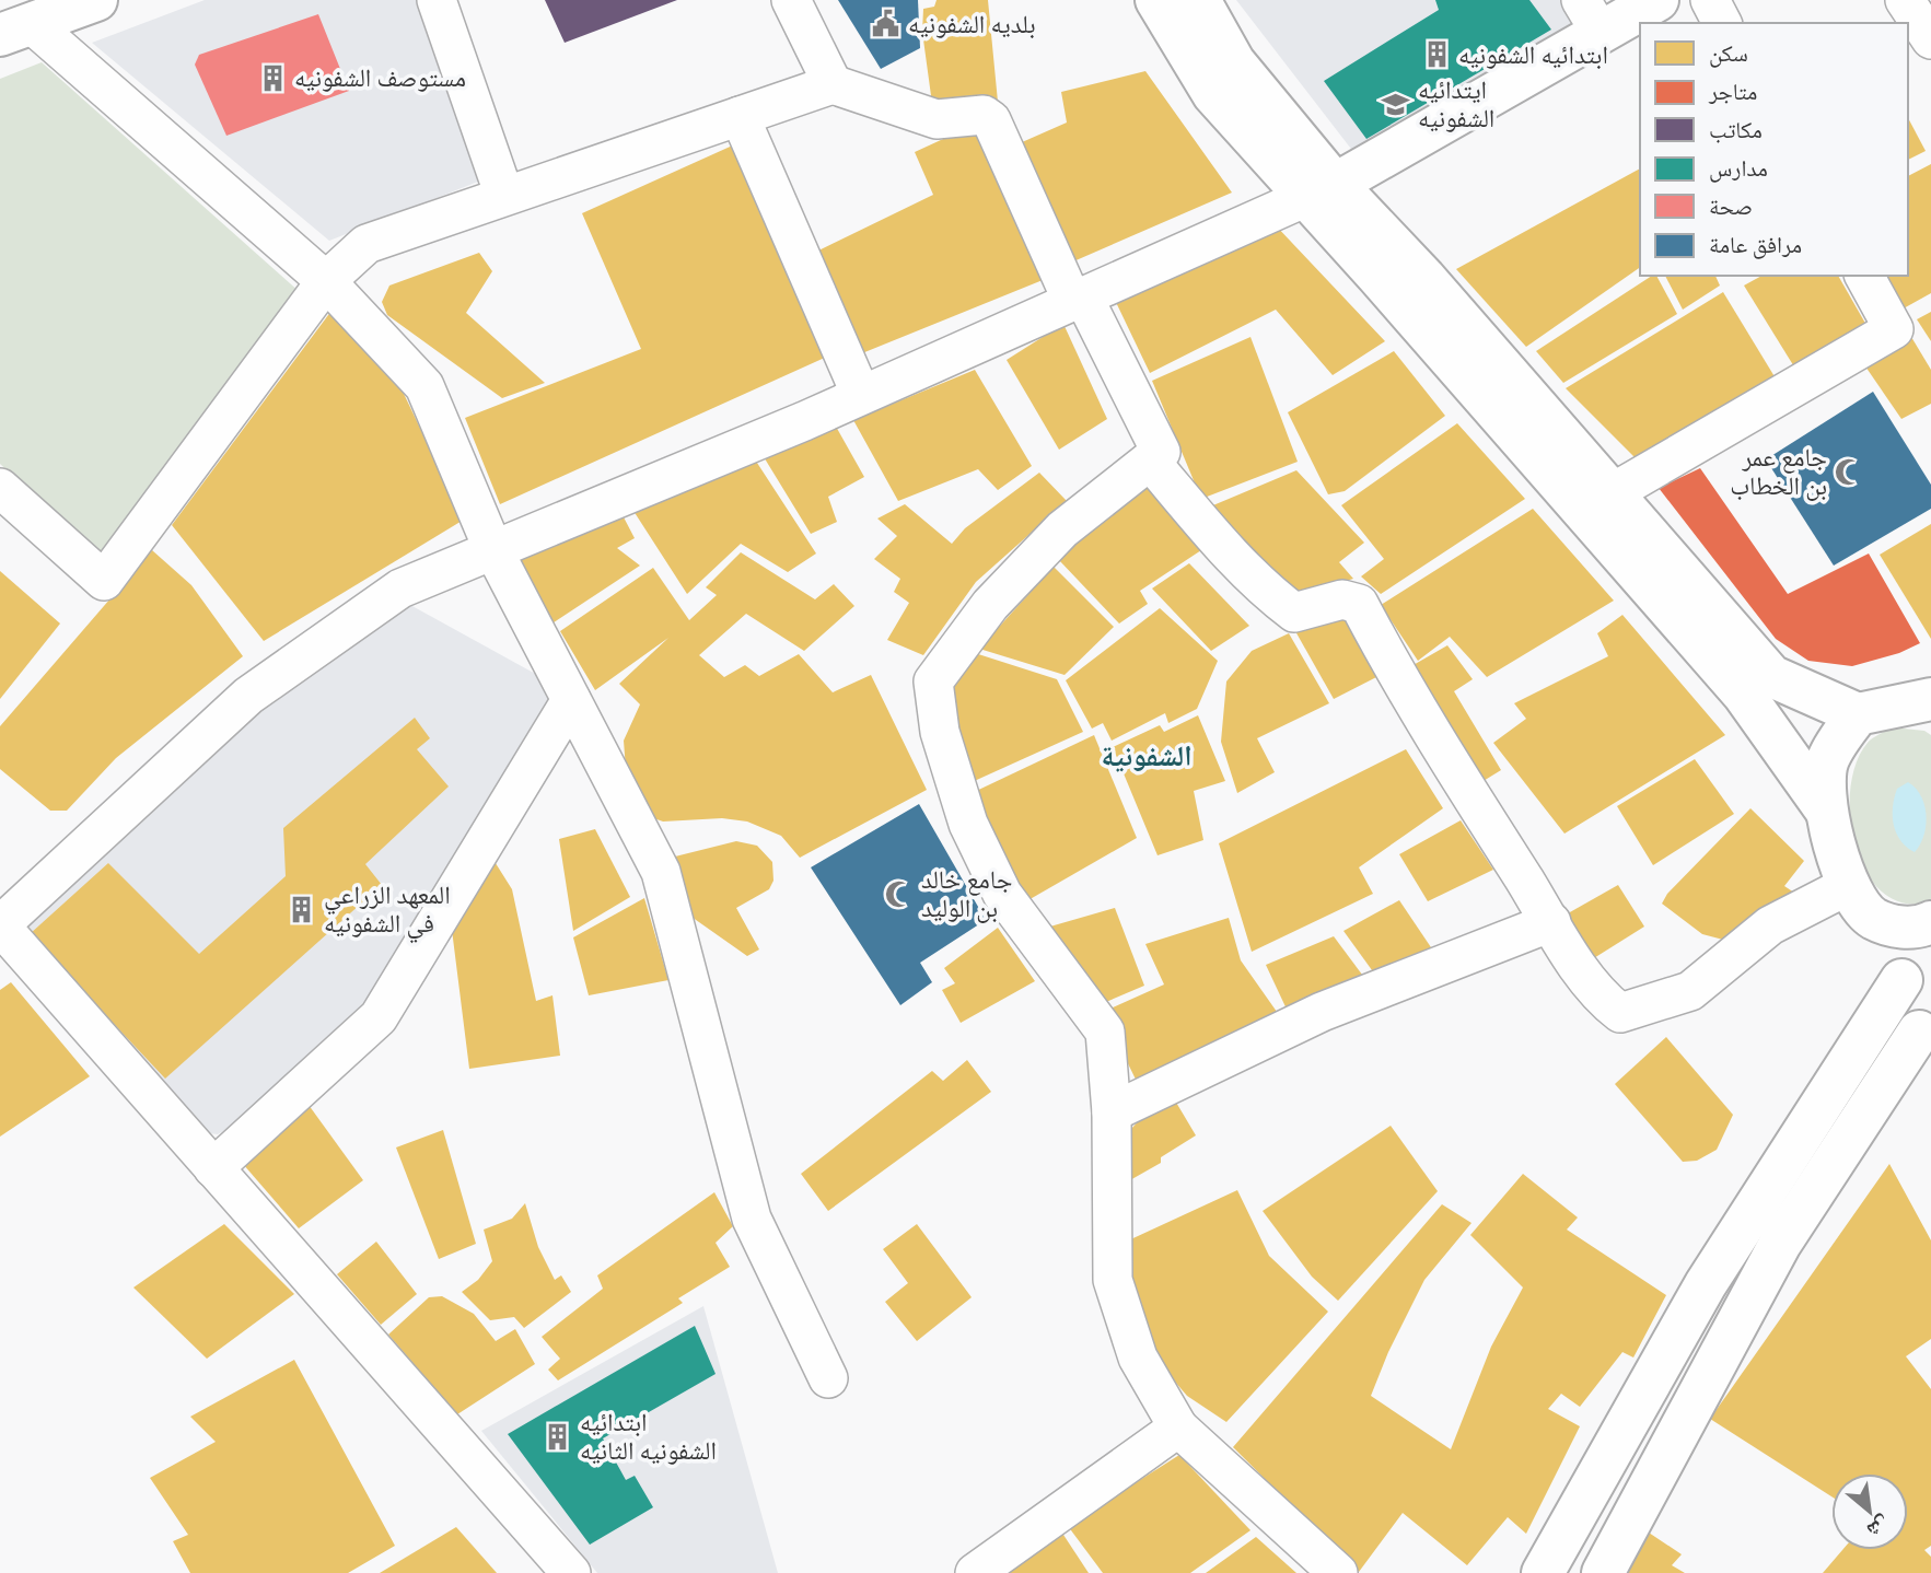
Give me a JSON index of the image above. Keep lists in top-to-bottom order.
{
  "districts": ["الشفونية"],
  "places": {
    "public building": ["بلديه الشفونيه"],
    "building": [
      "ابتدائيه الشفونيه",
      "مستوصف الشفونيه",
      "المعهد الزراعي في الشفونيه",
      "ابتدائيه الشفونيه الثانيه"
    ],
    "school or university": ["ايتدائيه الشفونيه"],
    "mosque": ["جامع عمر بن الخطاب", "جامع خالد بن الوليد"]
  },
  "legend": [
    "سكن",
    "متاجر",
    "مكاتب",
    "مدارس",
    "صحة",
    "مرافق عامة"
  ],
  "north": "bottom right"
}
